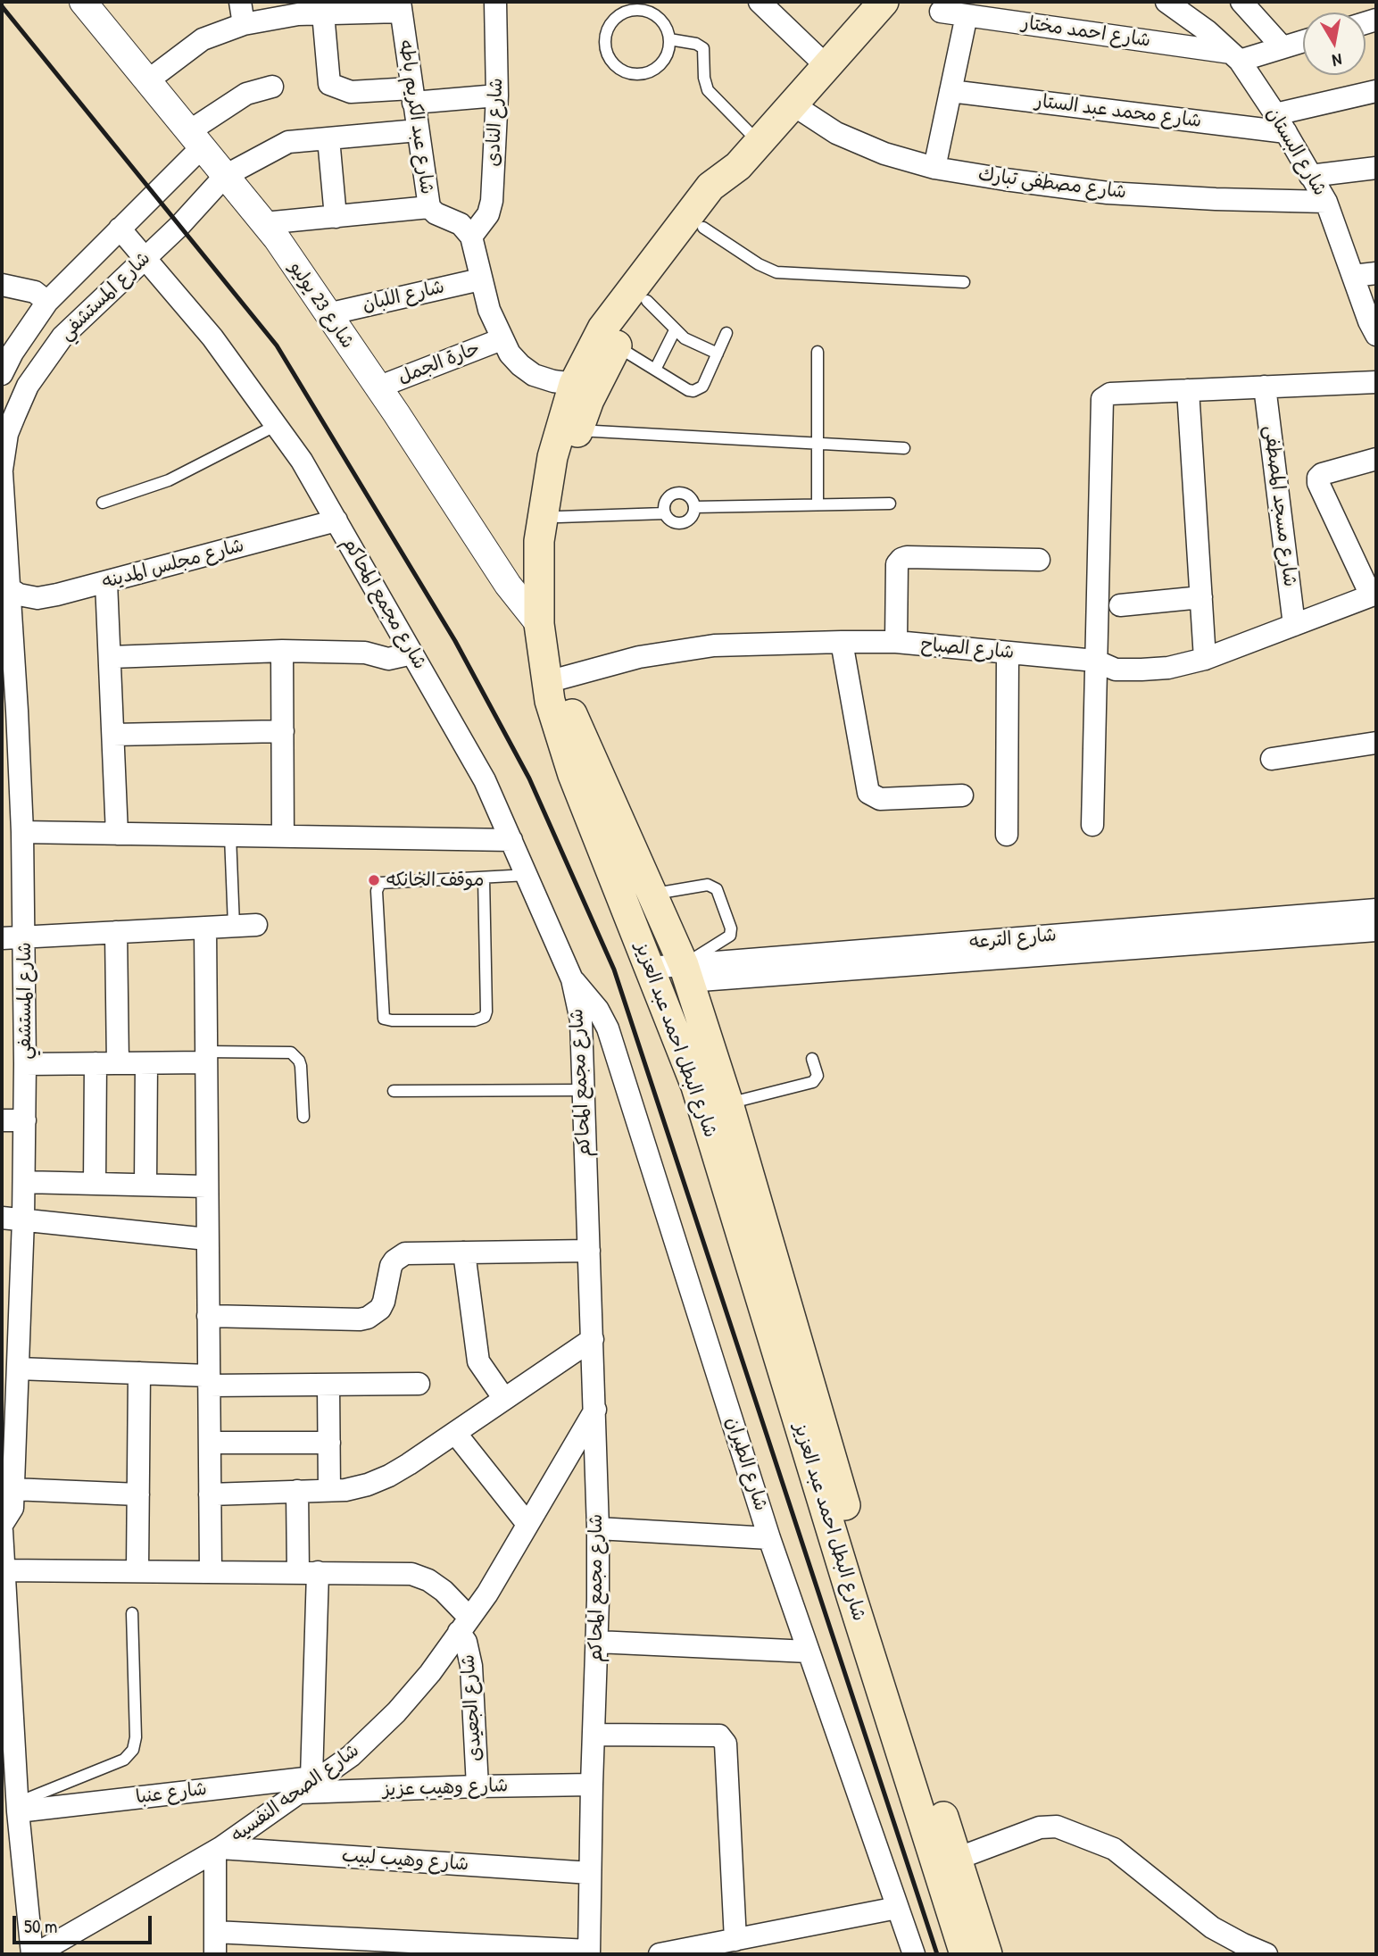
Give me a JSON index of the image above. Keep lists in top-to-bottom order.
{
  "streets": {
    "main road": ["شارع البطل احمد عبد العزيز"],
    "street": [
      "شارع احمد مختار",
      "شارع محمد عبد الستار",
      "شارع عبد الكريم باطه",
      "شارع النادى",
      "شارع البستان",
      "شارع مصطفى تبارك",
      "شارع المستشفي",
      "شارع اللبان",
      "شارع 23 يوليو",
      "حارة الجمل",
      "شارع مسجد المصطفى",
      "شارع مجلس المدينه",
      "شارع مجمع المحاكم",
      "شارع الصباح",
      "شارع الترعه",
      "شارع الطيران",
      "شارع الجعيدى",
      "شارع وهيب عزيز",
      "شارع عنبا",
      "شارع الصحه النفسيه",
      "شارع وهيب لبيب"
    ]
  },
  "crossings": [
    ["شارع احمد مختار", "شارع البستان"],
    ["شارع محمد عبد الستار", "شارع البستان"],
    ["شارع عبد الكريم باطه", "شارع النادى"],
    ["شارع عبد الكريم باطه", "شارع المستشفي"],
    ["شارع البستان", "شارع مصطفى تبارك"],
    ["شارع مصطفى تبارك", "شارع البطل احمد عبد العزيز"],
    ["شارع المستشفي", "شارع 23 يوليو"],
    ["شارع المستشفي", "شارع مجلس المدينه"],
    ["شارع المستشفي", "شارع مجمع المحاكم"],
    ["شارع اللبان", "شارع 23 يوليو"],
    ["شارع 23 يوليو", "حارة الجمل"],
    ["شارع 23 يوليو", "شارع البطل احمد عبد العزيز"],
    ["شارع مسجد المصطفى", "شارع الصباح"],
    ["شارع مجلس المدينه", "شارع مجمع المحاكم"],
    ["شارع مجمع المحاكم", "شارع الطيران"],
    ["شارع مجمع المحاكم", "شارع وهيب عزيز"],
    ["شارع مجمع المحاكم", "شارع الصحه النفسيه"],
    ["شارع مجمع المحاكم", "شارع وهيب لبيب"],
    ["شارع الصباح", "شارع البطل احمد عبد العزيز"],
    ["شارع الترعه", "شارع البطل احمد عبد العزيز"],
    ["شارع الجعيدى", "شارع وهيب عزيز"],
    ["شارع الجعيدى", "شارع الصحه النفسيه"],
    ["شارع وهيب عزيز", "شارع عنبا"],
    ["شارع وهيب عزيز", "شارع الصحه النفسيه"],
    ["شارع عنبا", "شارع الصحه النفسيه"],
    ["شارع الصحه النفسيه", "شارع وهيب لبيب"]
  ],
  "places": ["موقف الخانكه"],
  "scale_bar": "50 m",
  "north": "bottom"
}
